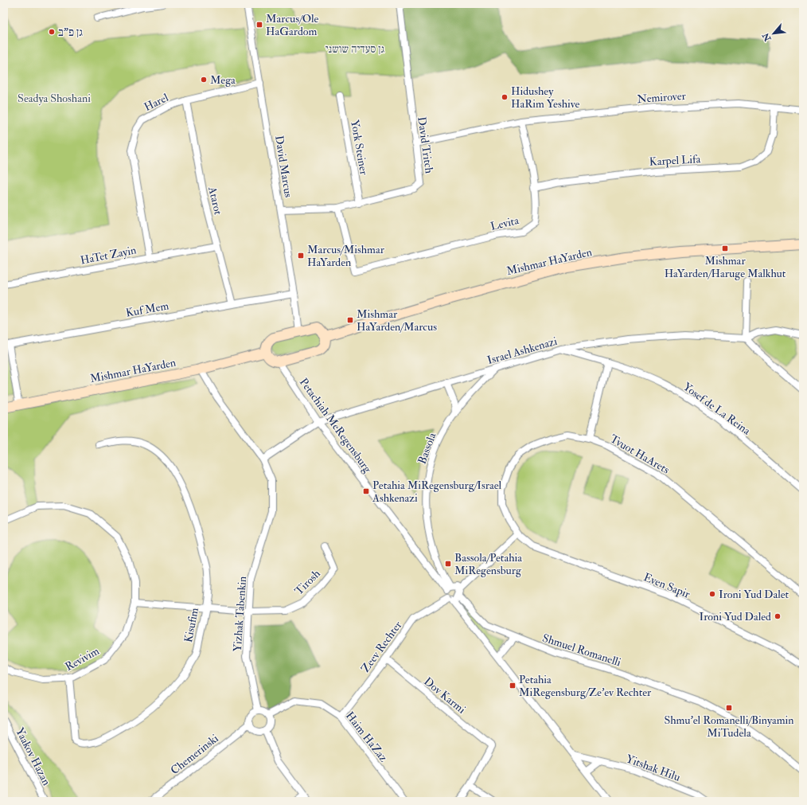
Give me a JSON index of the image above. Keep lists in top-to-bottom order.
{
  "streets": {
    "street": [
      "Nemirover",
      "Harel",
      "David Tritch",
      "York Steiner",
      "Karpel Lifa",
      "David Marcus",
      "Atarot",
      "Levita",
      "HaTet Zayin",
      "Mishmar HaYarden",
      "Kuf Mem",
      "Israel Ashkenazi",
      "Yosef de La Reina",
      "Petachiah MeRegensburg",
      "Bassola",
      "Tvuot HaArets",
      "Tirosh",
      "Even Sapir",
      "Yizhak Tabenkin",
      "Kisufim",
      "Zeev Rechter",
      "Shmuel Romanelli",
      "Revivim",
      "Dov Karmi",
      "Haim HaZaz",
      "Chemerinski",
      "Yaakov Hazan",
      "Yitshak Hilu"
    ]
  },
  "crossings": [
    ["Nemirover", "Karpel Lifa"],
    ["Nemirover", "Levita"],
    ["Harel", "David Marcus"],
    ["Harel", "Atarot"],
    ["Harel", "HaTet Zayin"],
    ["David Tritch", "York Steiner"],
    ["David Tritch", "David Marcus"],
    ["David Tritch", "Levita"],
    ["Karpel Lifa", "Levita"],
    ["David Marcus", "Kuf Mem"],
    ["Atarot", "HaTet Zayin"],
    ["Atarot", "Kuf Mem"],
    ["Mishmar HaYarden", "Yizhak Tabenkin"],
    ["Israel Ashkenazi", "Yosef de La Reina"],
    ["Israel Ashkenazi", "Petachiah MeRegensburg"],
    ["Israel Ashkenazi", "Bassola"],
    ["Israel Ashkenazi", "Yizhak Tabenkin"],
    ["Petachiah MeRegensburg", "Bassola"],
    ["Tvuot HaArets", "Even Sapir"],
    ["Tvuot HaArets", "Zeev Rechter"],
    ["Tirosh", "Yizhak Tabenkin"],
    ["Tirosh", "Kisufim"],
    ["Tirosh", "Revivim"],
    ["Even Sapir", "Zeev Rechter"],
    ["Yizhak Tabenkin", "Haim HaZaz"],
    ["Yizhak Tabenkin", "Chemerinski"],
    ["Kisufim", "Revivim"],
    ["Zeev Rechter", "Shmuel Romanelli"],
    ["Zeev Rechter", "Dov Karmi"],
    ["Zeev Rechter", "Haim HaZaz"],
    ["Haim HaZaz", "Chemerinski"]
  ],
  "parks": ["גן סעדיה שושני", "Seadya Shoshani"],
  "places": {
    "transit": [
      "Marcus/Ole HaGardom",
      "Mishmar HaYarden/Haruge Malkhut",
      "Marcus/Mishmar HaYarden",
      "Mishmar HaYarden/Marcus",
      "Petahia MiRegensburg/Israel Ashkenazi",
      "Bassola/Petahia MiRegensburg",
      "Petahia MiRegensburg/Ze'ev Rechter",
      "Shmu'el Romanelli/Binyamin MiTudela"
    ],
    "other": [
      "גן פ\"ב",
      "Mega",
      "Hidushey HaRim Yeshive",
      "Ironi Yud Dalet",
      "Ironi Yud Daled"
    ]
  },
  "north": "bottom left"
}
